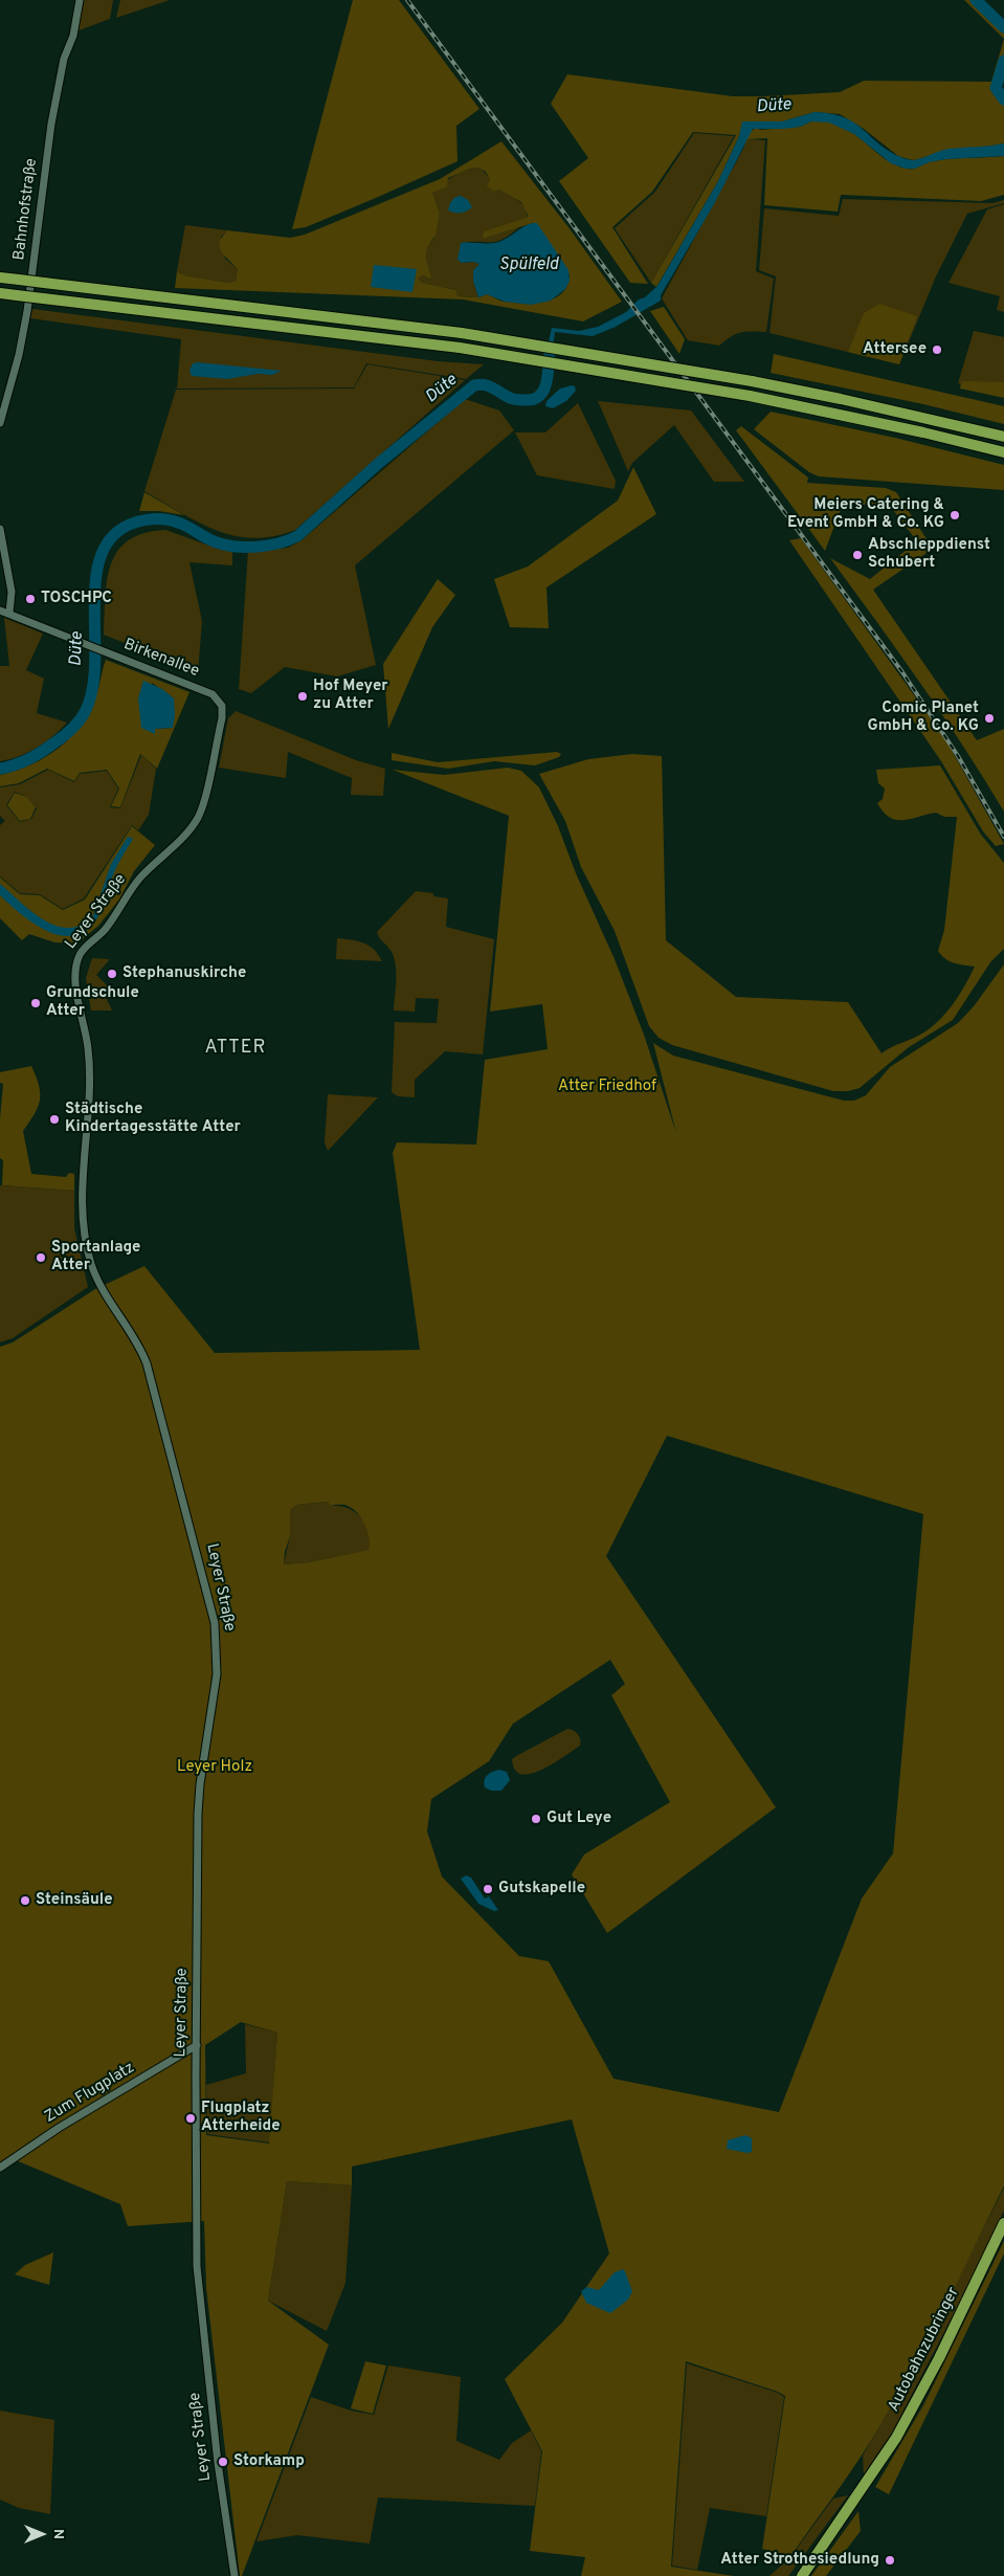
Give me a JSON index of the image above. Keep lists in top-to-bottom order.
{
  "streets": {
    "highway": ["Autobahnzubringer"],
    "street": [
      "Bahnhofstraße",
      "Birkenallee",
      "Leyer Straße",
      "Zum Flugplatz"
    ]
  },
  "crossings": [
    ["Birkenallee", "Leyer Straße"],
    ["Leyer Straße", "Zum Flugplatz"]
  ],
  "districts": ["ATTER"],
  "water": ["Düte", "Spülfeld"],
  "parks": ["Atter Friedhof", "Leyer Holz"],
  "places": [
    "Attersee",
    "Meiers Catering & Event GmbH & Co. KG",
    "Abschleppdienst Schubert",
    "TOSCHPC",
    "Hof Meyer zu Atter",
    "Comic Planet GmbH & Co. KG",
    "Stephanuskirche",
    "Grundschule Atter",
    "Städtische Kindertagesstätte Atter",
    "Sportanlage Atter",
    "Gut Leye",
    "Gutskapelle",
    "Steinsäule",
    "Flugplatz Atterheide",
    "Storkamp",
    "Atter Strothesiedlung"
  ],
  "north": "right"
}
